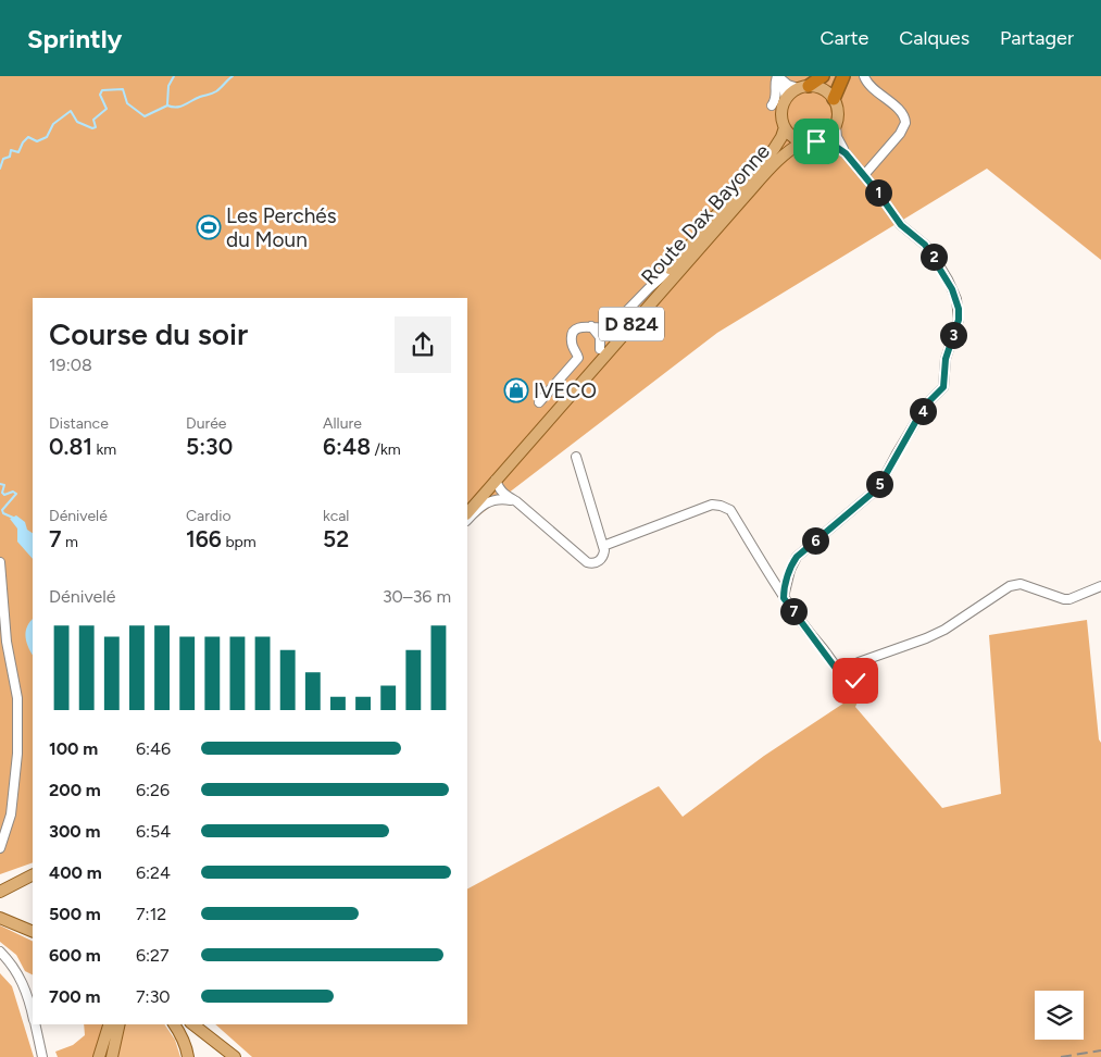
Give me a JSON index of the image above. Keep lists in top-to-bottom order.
{
  "streets": {
    "main road": ["Route Dax Bayonne", "D 824"]
  },
  "crossings": [
    ["Route Dax Bayonne", "D 824"]
  ],
  "places": {
    "sports": ["Les Perchés du Moun"],
    "shop": ["IVECO"]
  },
  "page": {
    "header": "Sprintly",
    "nav": ["Carte", "Calques", "Partager"],
    "pins": [
      "1",
      "2",
      "3",
      "4",
      "5",
      "6",
      "7"
    ],
    "heading": ["Course du soir", "19:08"],
    "stats": [
      ["Distance", "0.81 km"],
      ["Durée", "5:30"],
      ["Allure", "6:48 /km"],
      ["Dénivelé", "7 m"],
      ["Cardio", "166 bpm"],
      ["kcal", "52"]
    ],
    "chart": ["Dénivelé", "30–36 m"],
    "list": [
      {
        "name": "100 m",
        "note": "6:46"
      },
      {
        "name": "200 m",
        "note": "6:26"
      },
      {
        "name": "300 m",
        "note": "6:54"
      },
      {
        "name": "400 m",
        "note": "6:24"
      },
      {
        "name": "500 m",
        "note": "7:12"
      },
      {
        "name": "600 m",
        "note": "6:27"
      },
      {
        "name": "700 m",
        "note": "7:30"
      }
    ]
  }
}
